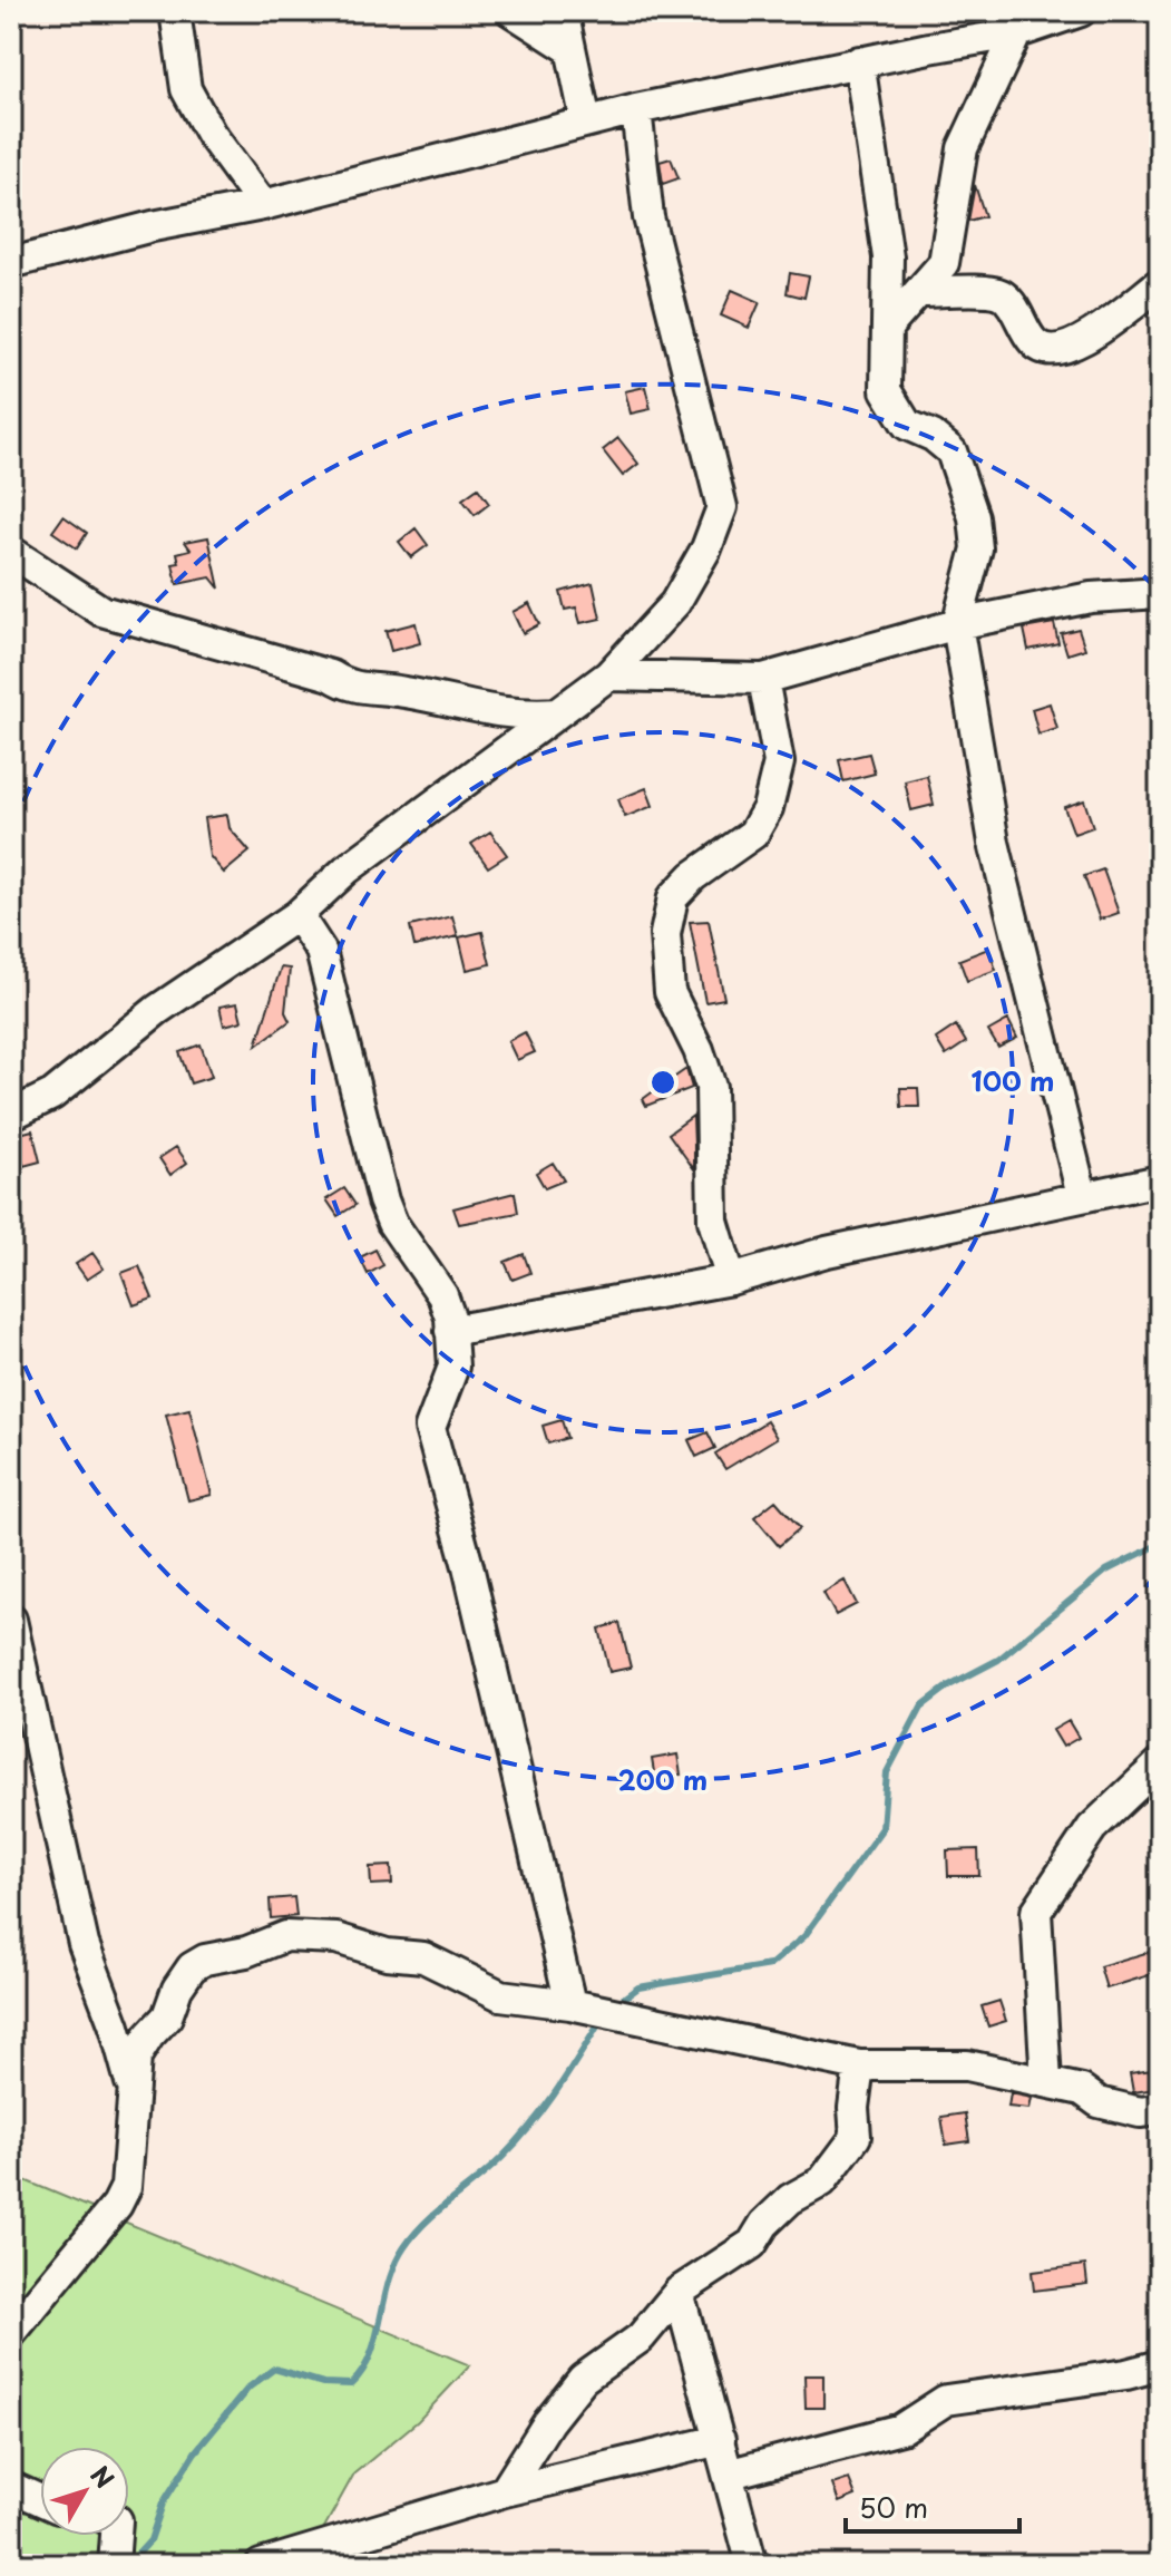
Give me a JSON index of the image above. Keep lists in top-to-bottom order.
{
  "scale_bar": "50 m",
  "north": "top right",
  "rings": ["100 m", "200 m"]
}
